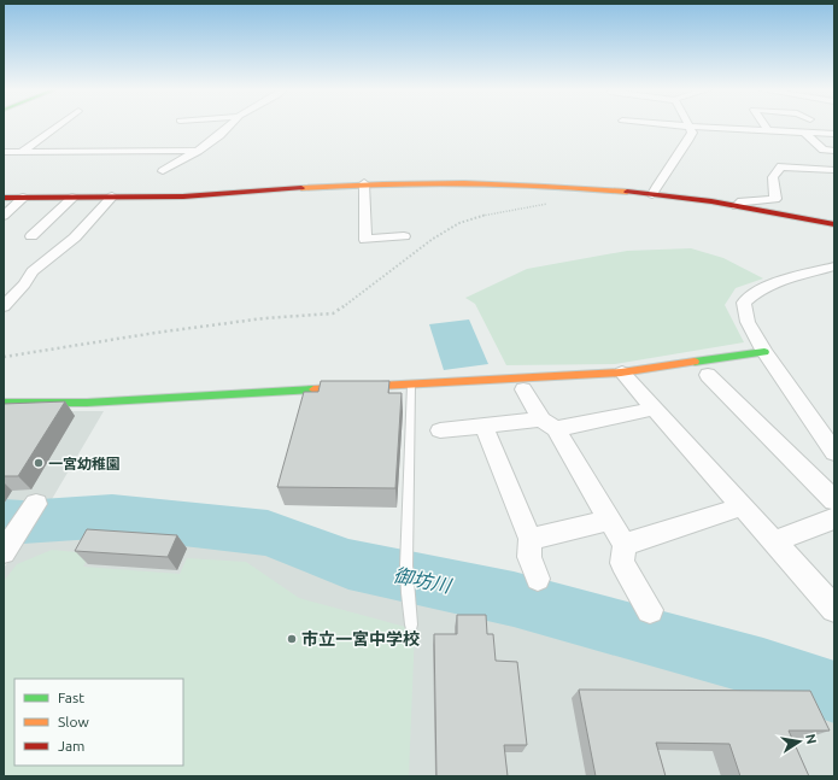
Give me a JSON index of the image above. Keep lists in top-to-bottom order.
{
  "water": ["御坊川"],
  "places": ["一宮幼稚園", "市立一宮中学校"],
  "legend": ["Fast", "Slow", "Jam"],
  "north": "right"
}
